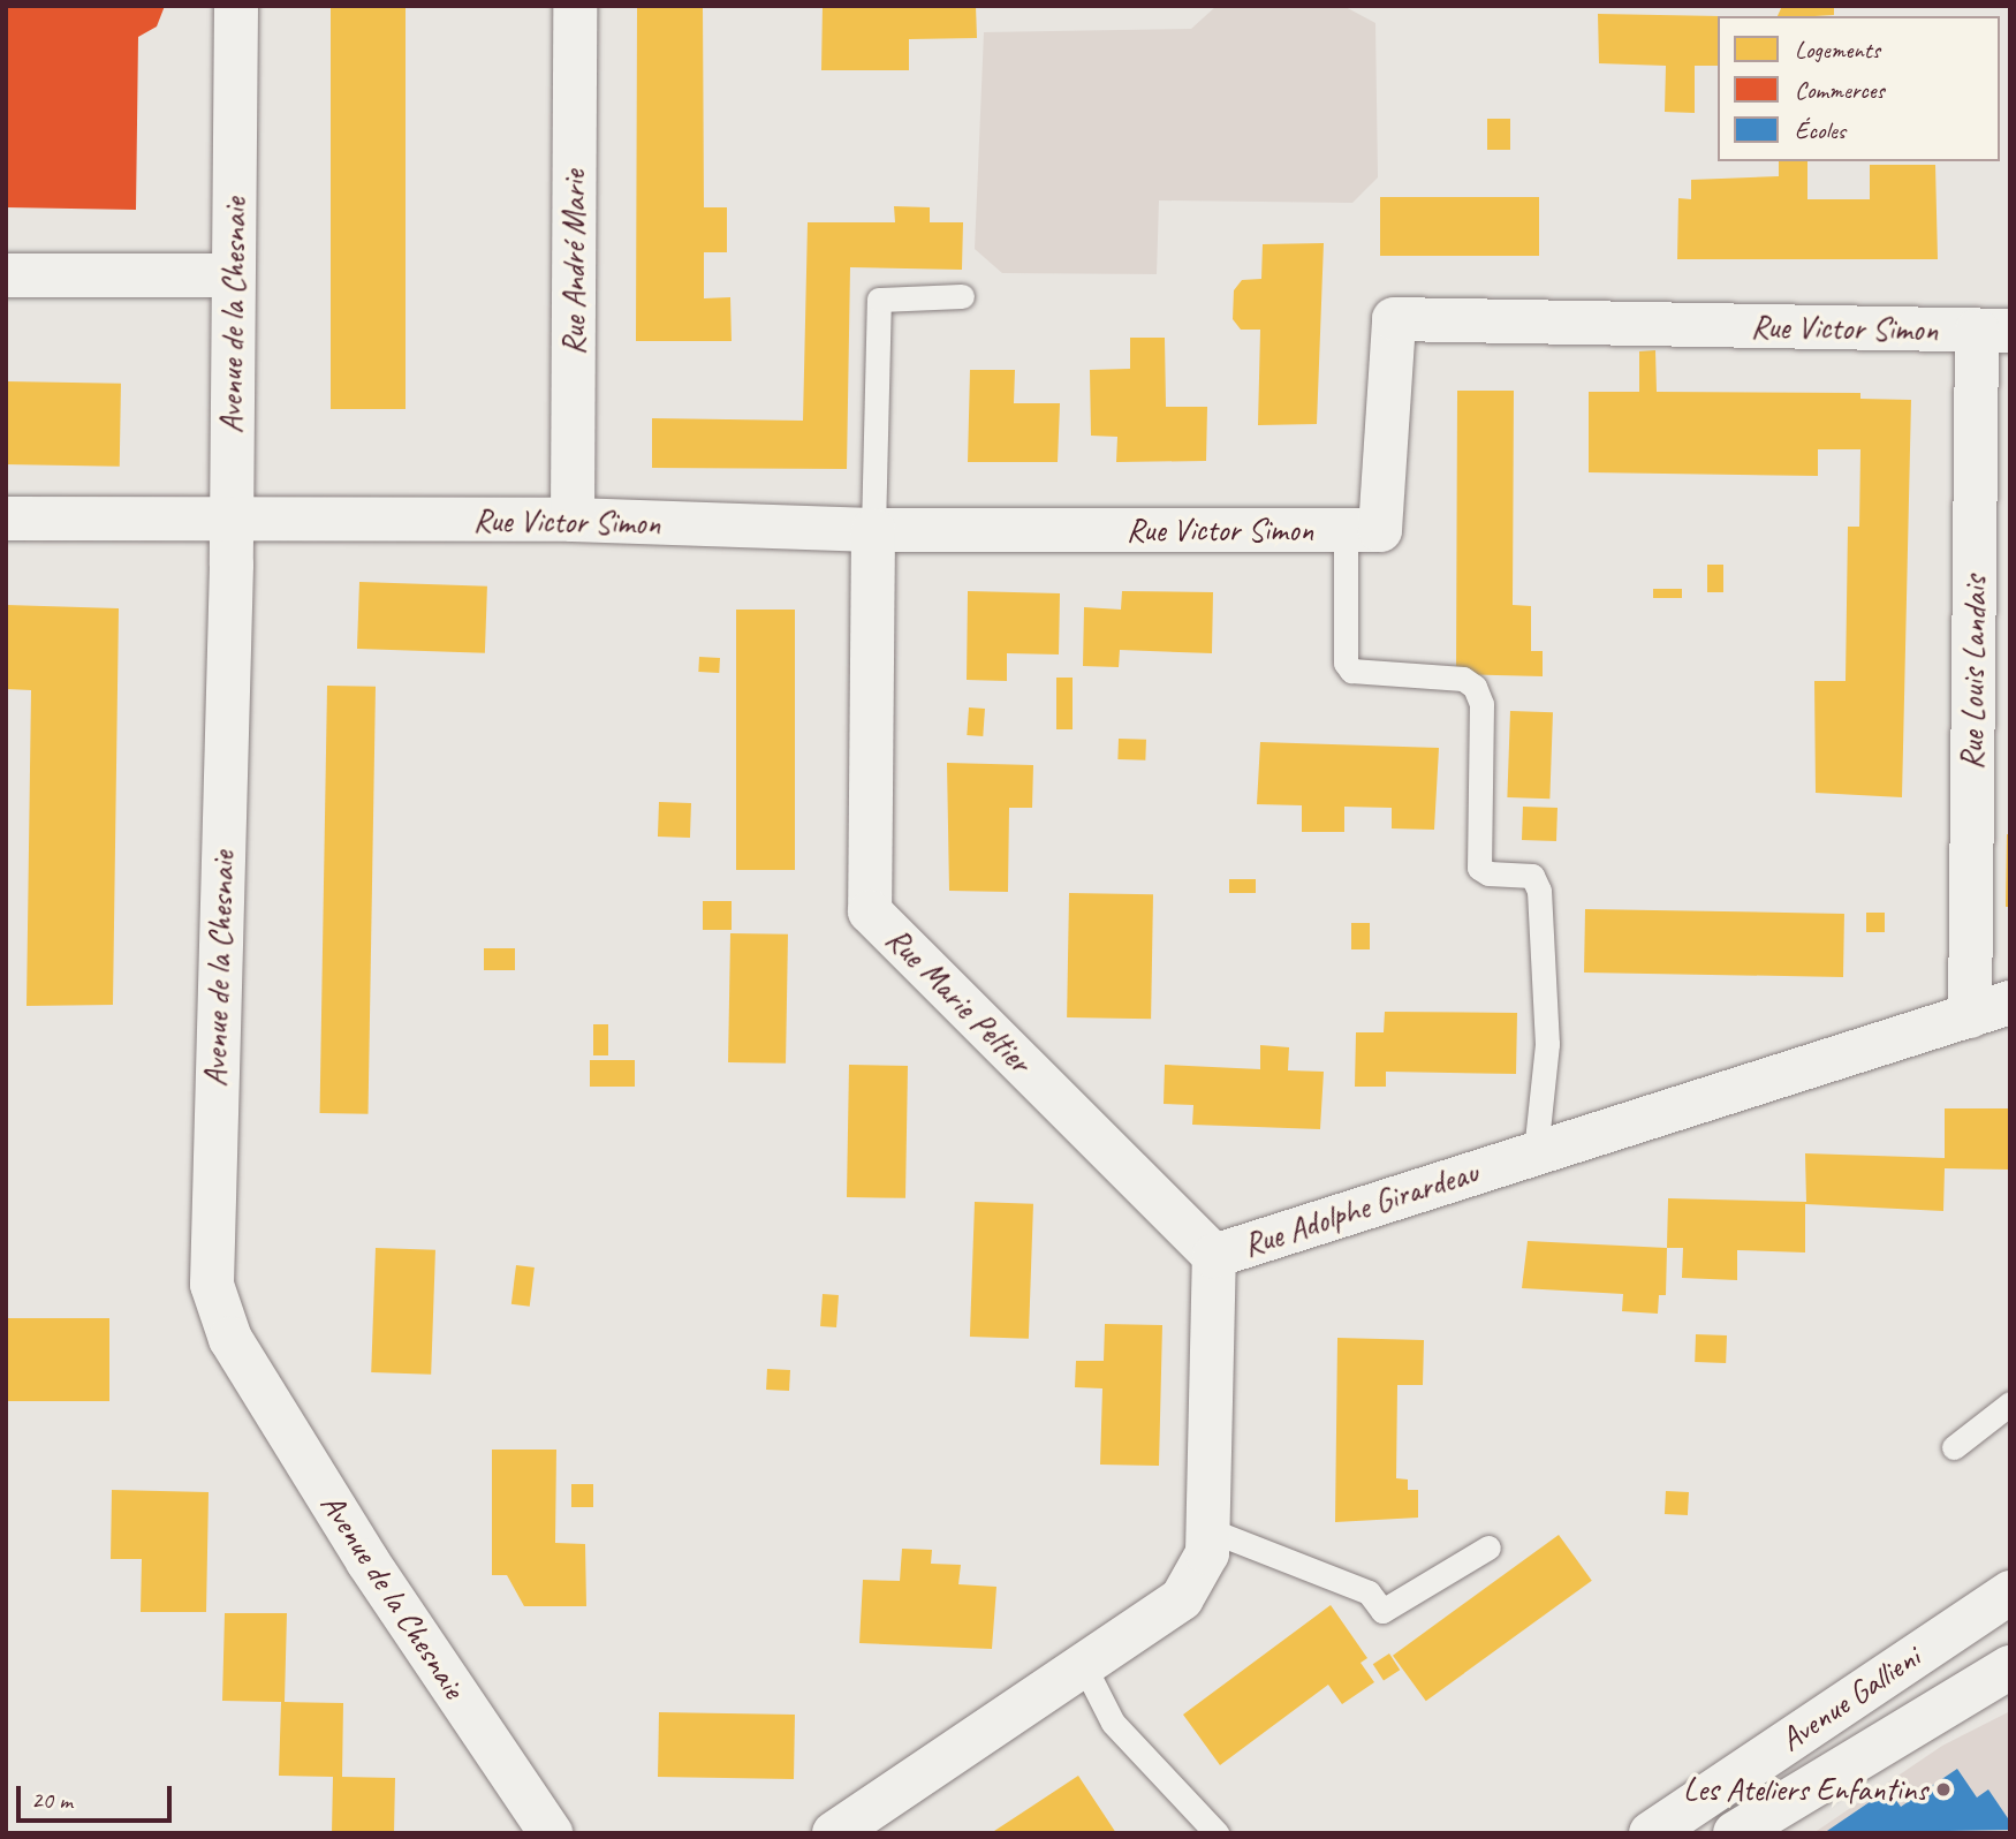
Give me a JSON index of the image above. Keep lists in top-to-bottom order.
{
  "streets": {
    "street": [
      "Rue André Marie",
      "Avenue de la Chesnaie",
      "Rue Victor Simon",
      "Rue Louis Landais",
      "Rue Marie Peltier",
      "Rue Adolphe Girardeau",
      "Avenue Gallieni"
    ]
  },
  "crossings": [
    ["Rue André Marie", "Rue Victor Simon"],
    ["Avenue de la Chesnaie", "Rue Victor Simon"],
    ["Rue Victor Simon", "Rue Louis Landais"],
    ["Rue Victor Simon", "Rue Marie Peltier"],
    ["Rue Louis Landais", "Rue Adolphe Girardeau"],
    ["Rue Marie Peltier", "Rue Adolphe Girardeau"]
  ],
  "places": ["Les Ateliers Enfantins"],
  "legend": ["Logements", "Commerces", "Écoles"],
  "scale_bar": "20 m"
}
